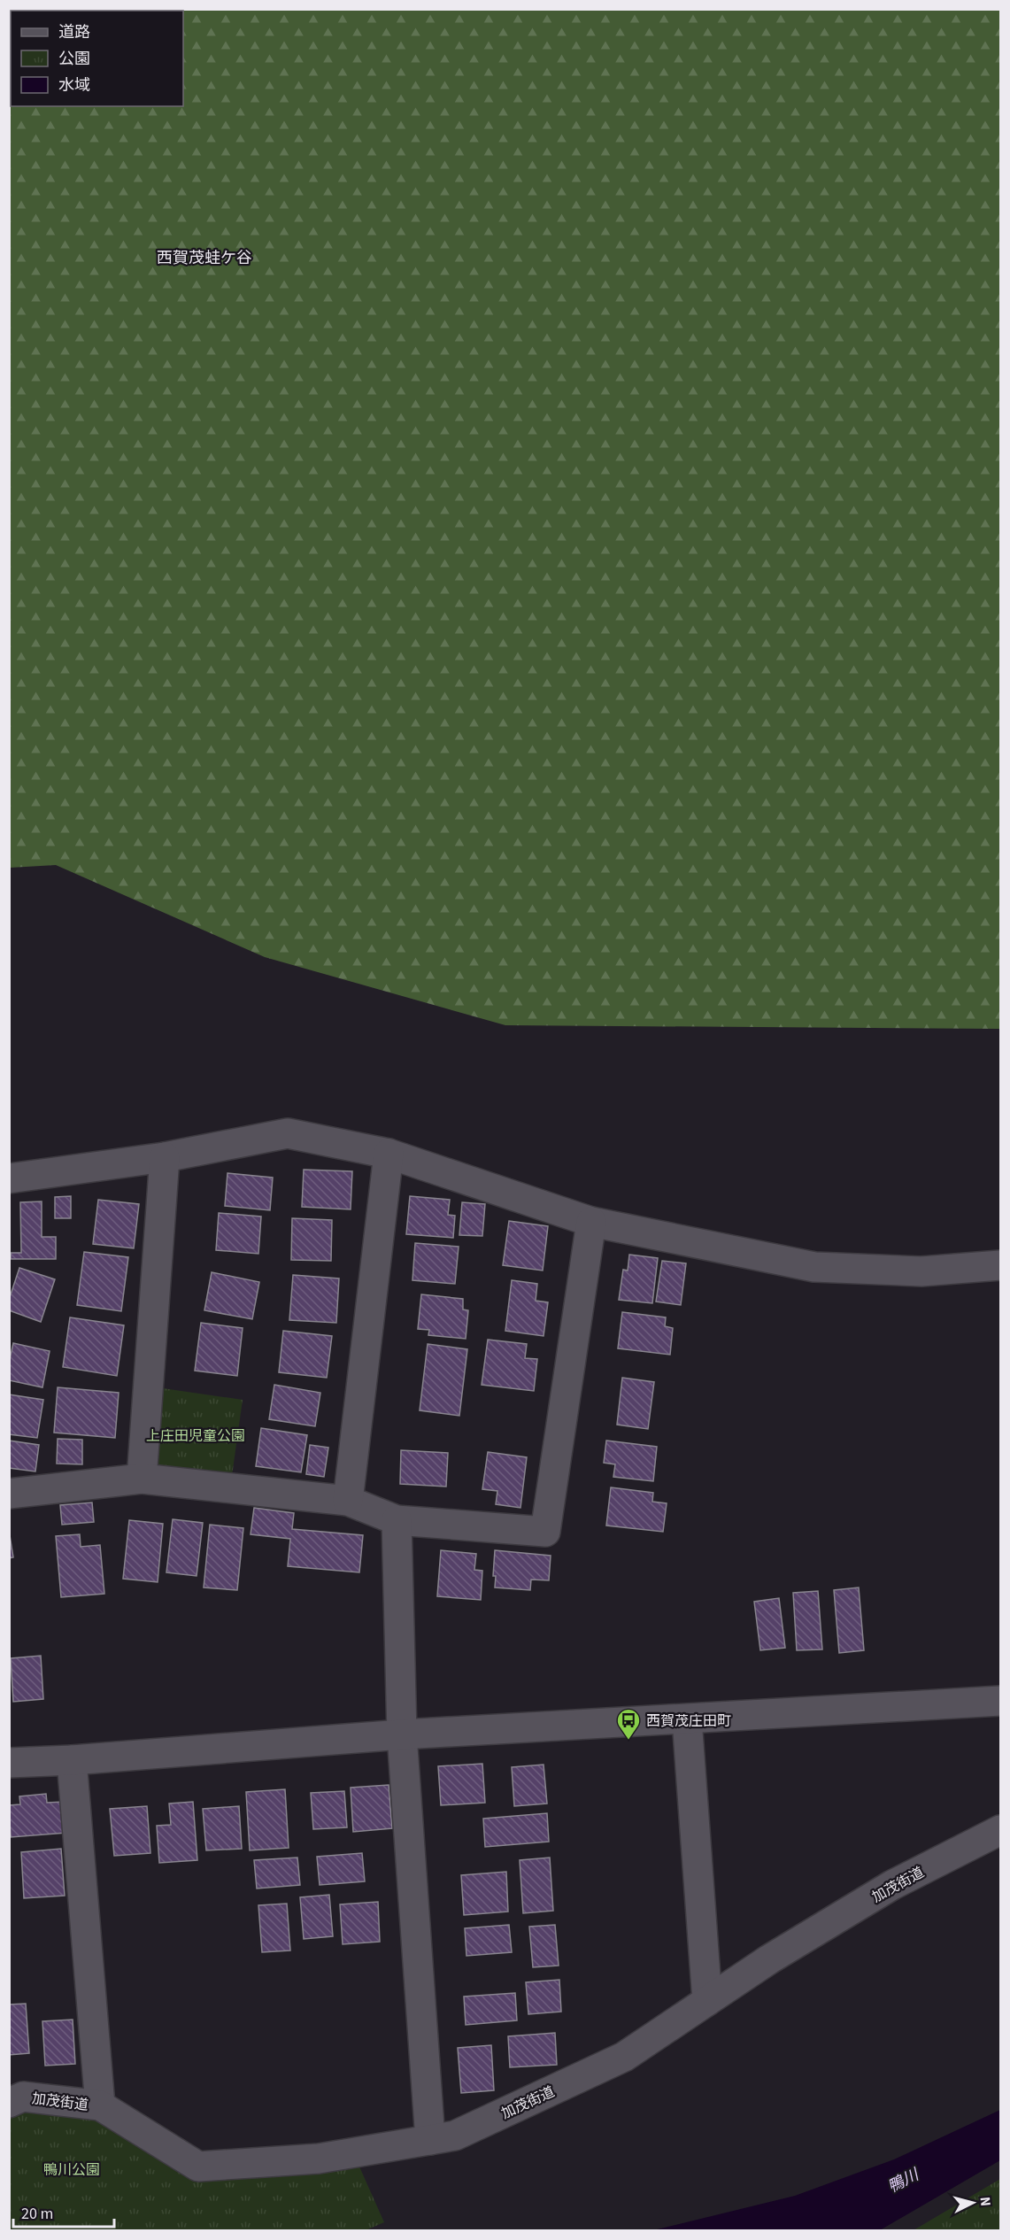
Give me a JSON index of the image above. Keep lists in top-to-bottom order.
{
  "streets": {
    "street": ["加茂街道"]
  },
  "districts": ["西賀茂蛙ケ谷"],
  "water": ["鴨川"],
  "parks": ["上庄田児童公園", "鴨川公園"],
  "places": {
    "bus stop": ["西賀茂庄田町"]
  },
  "legend": ["道路", "公園", "水域"],
  "scale_bar": "20 m",
  "north": "right"
}
